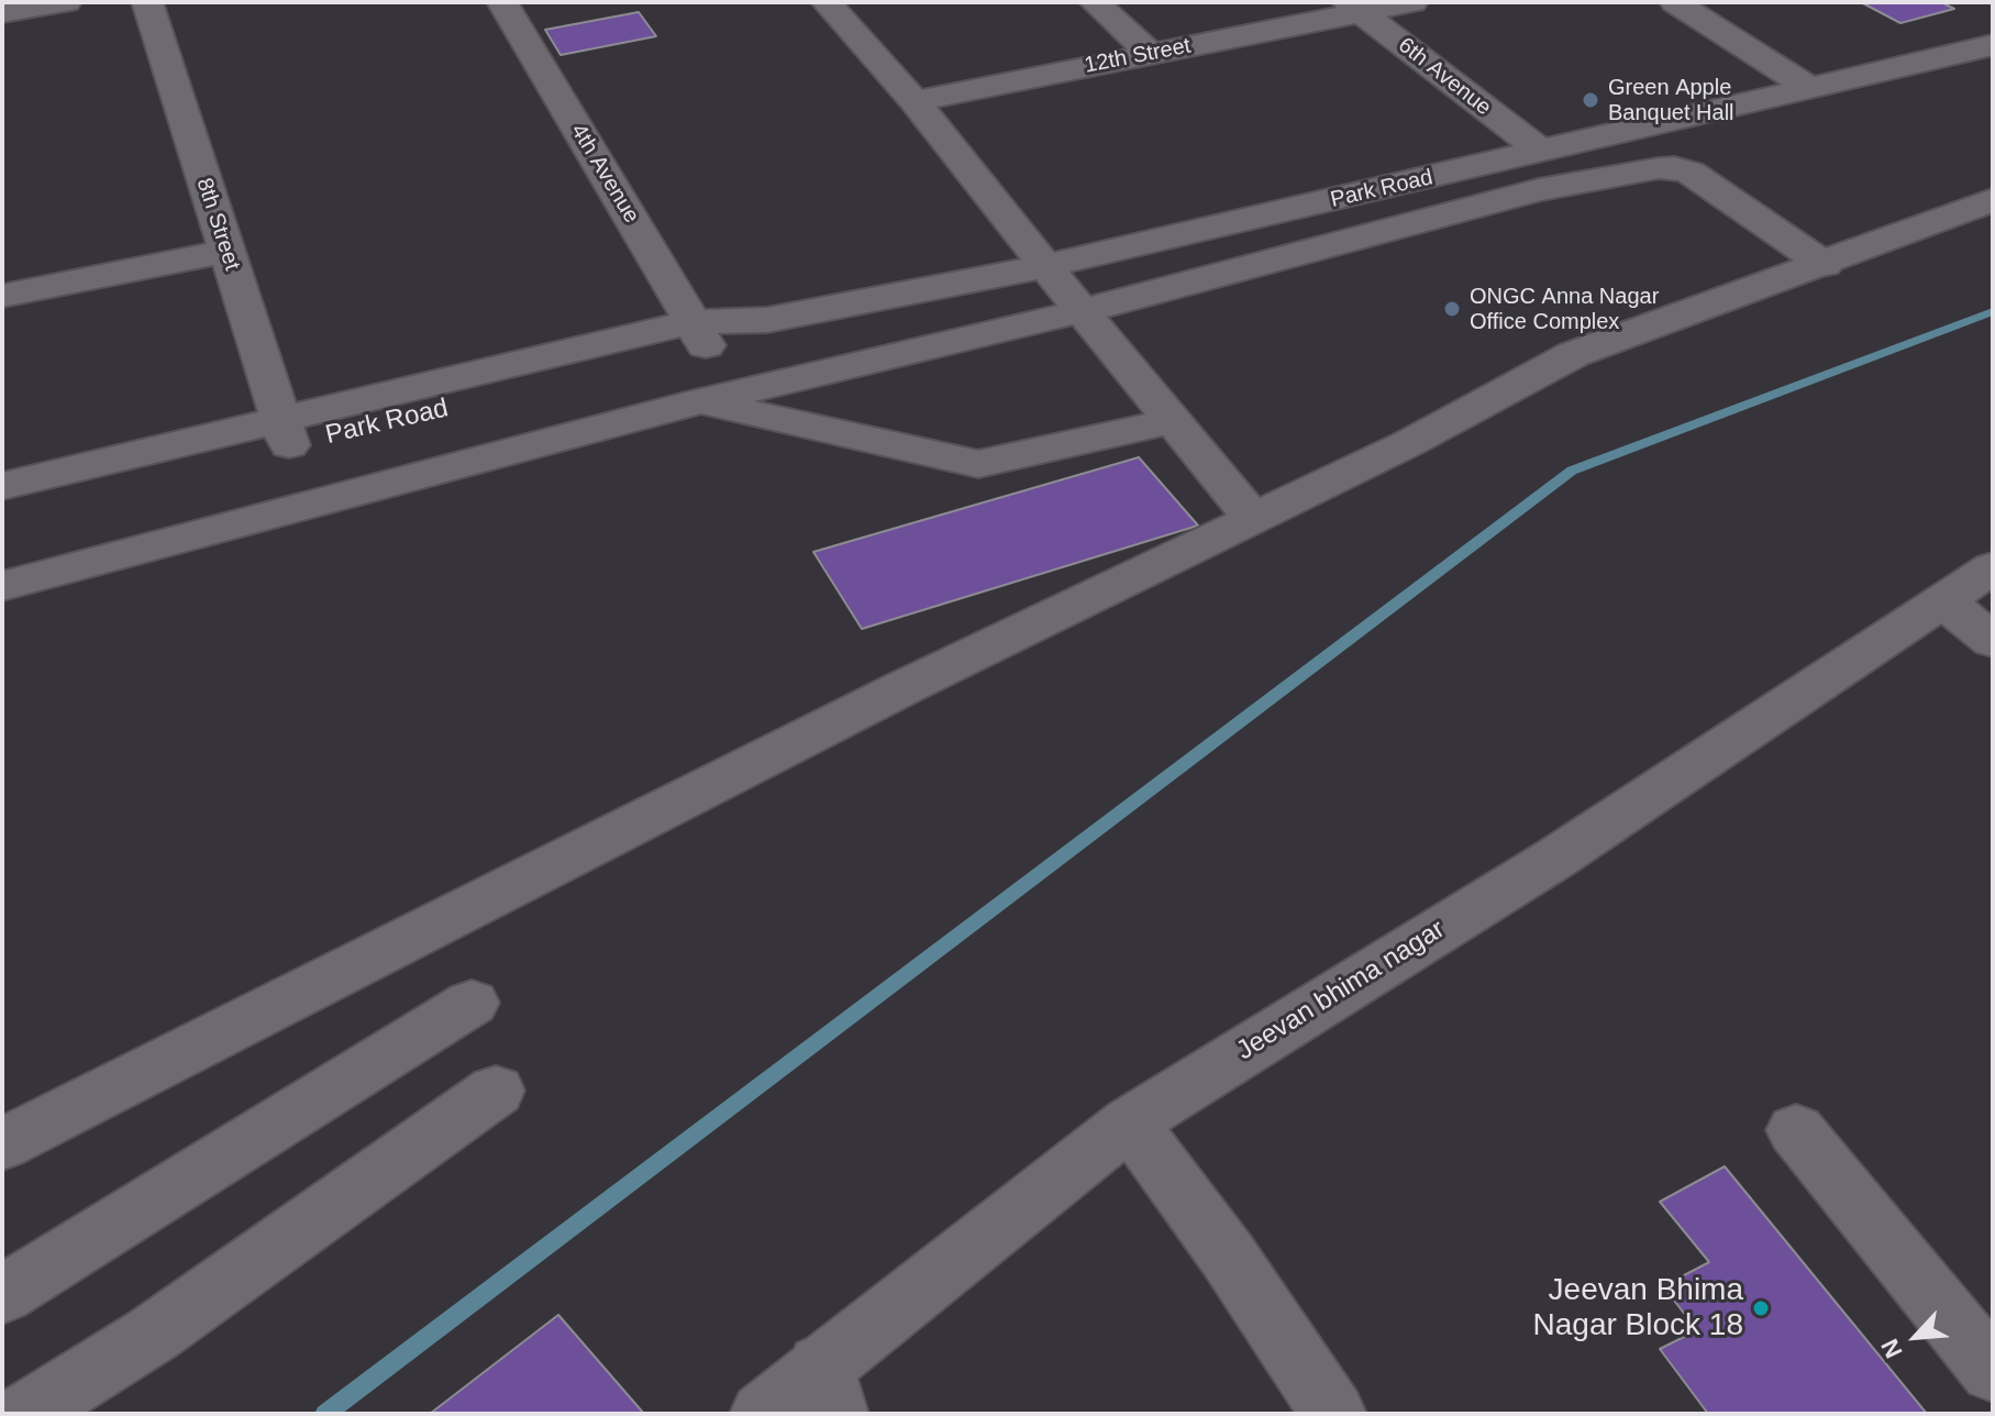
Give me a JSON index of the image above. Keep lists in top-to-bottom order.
{
  "streets": {
    "street": [
      "12th Street",
      "6th Avenue",
      "4th Avenue",
      "Park Road",
      "8th Street",
      "Jeevan bhima nagar"
    ]
  },
  "crossings": [
    ["12th Street", "6th Avenue"],
    ["6th Avenue", "Park Road"],
    ["4th Avenue", "Park Road"],
    ["Park Road", "8th Street"]
  ],
  "places": ["Green Apple Banquet Hall", "ONGC Anna Nagar Office Complex", "Jeevan Bhima Nagar Block 18"],
  "north": "bottom left"
}
